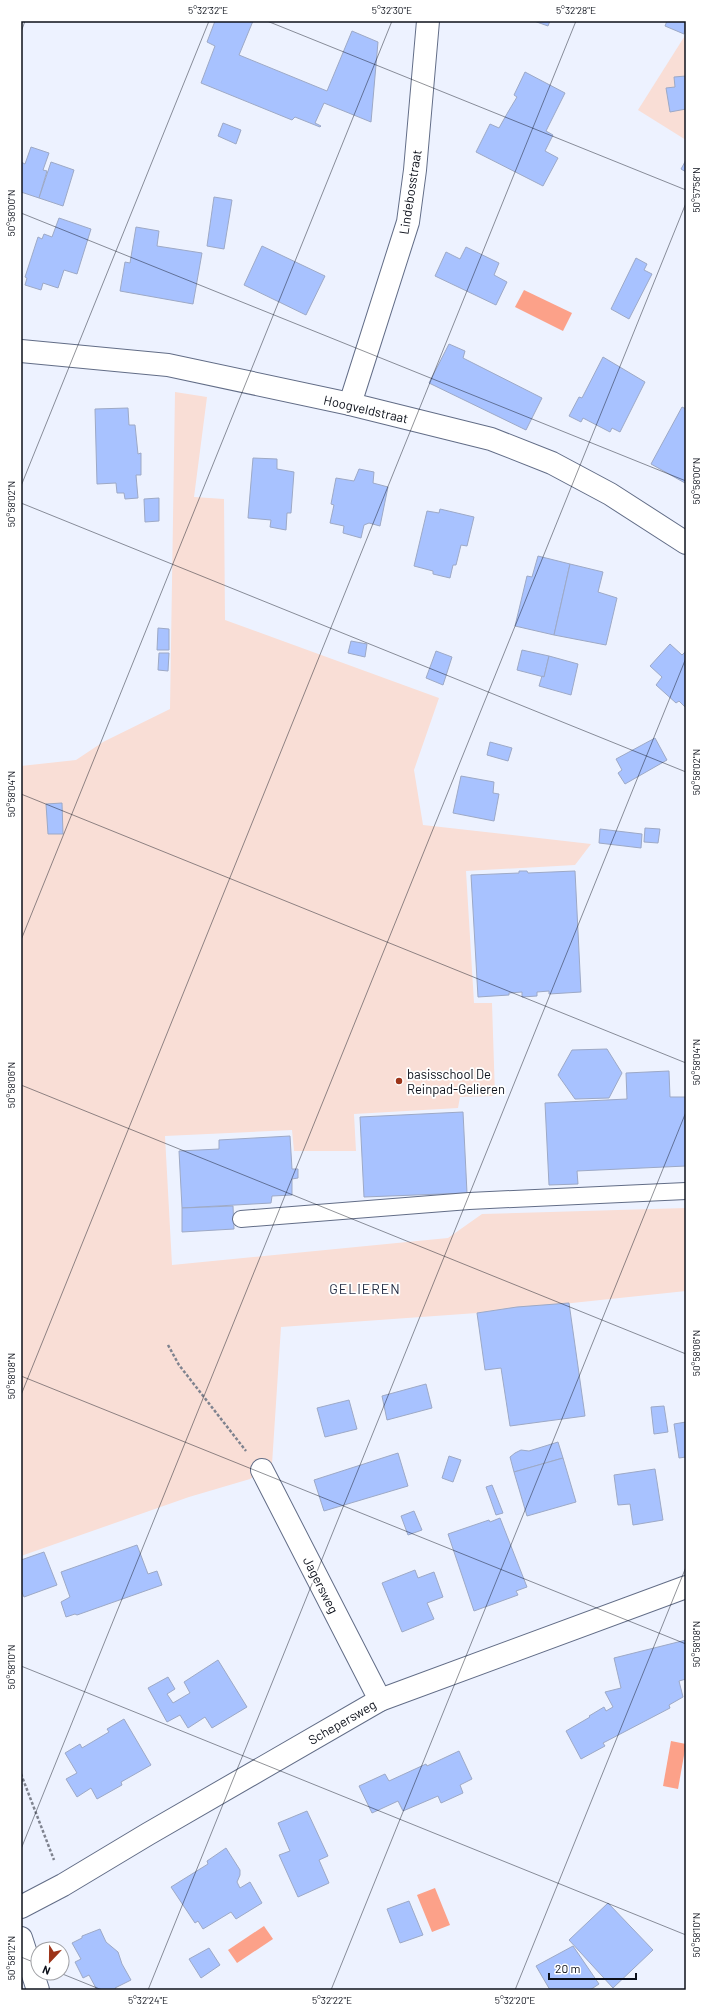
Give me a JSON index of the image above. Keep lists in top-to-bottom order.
{
  "streets": {
    "street": [
      "Lindebosstraat",
      "Hoogveldstraat",
      "Jagersweg",
      "Schepersweg"
    ]
  },
  "crossings": [
    ["Lindebosstraat", "Hoogveldstraat"],
    ["Jagersweg", "Schepersweg"]
  ],
  "districts": ["GELIEREN"],
  "places": ["basisschool De Reinpad-Gelieren"],
  "scale_bar": "20 m",
  "north": "bottom",
  "coordinates": [
    "5°32'32\"E",
    "5°32'30\"E",
    "5°32'28\"E",
    "50°57'58\"N",
    "50°58'00\"N",
    "50°58'02\"N",
    "50°58'04\"N",
    "50°58'06\"N",
    "50°58'08\"N",
    "50°58'10\"N",
    "50°58'12\"N",
    "5°32'24\"E",
    "5°32'22\"E",
    "5°32'20\"E"
  ]
}
